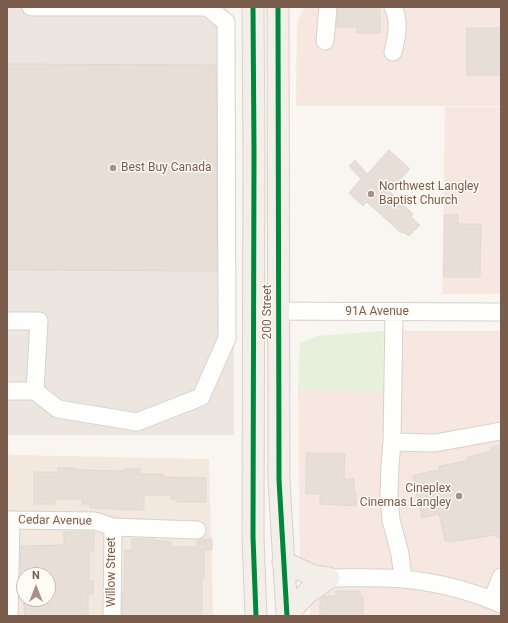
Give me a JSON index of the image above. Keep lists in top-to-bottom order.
{
  "streets": {
    "main road": ["200 Street"],
    "street": ["91A Avenue", "Cedar Avenue", "Willow Street"]
  },
  "crossings": [
    ["200 Street", "91A Avenue"],
    ["Cedar Avenue", "Willow Street"]
  ],
  "places": ["Best Buy Canada", "Northwest Langley Baptist Church", "Cineplex Cinemas Langley"],
  "north": "top"
}
